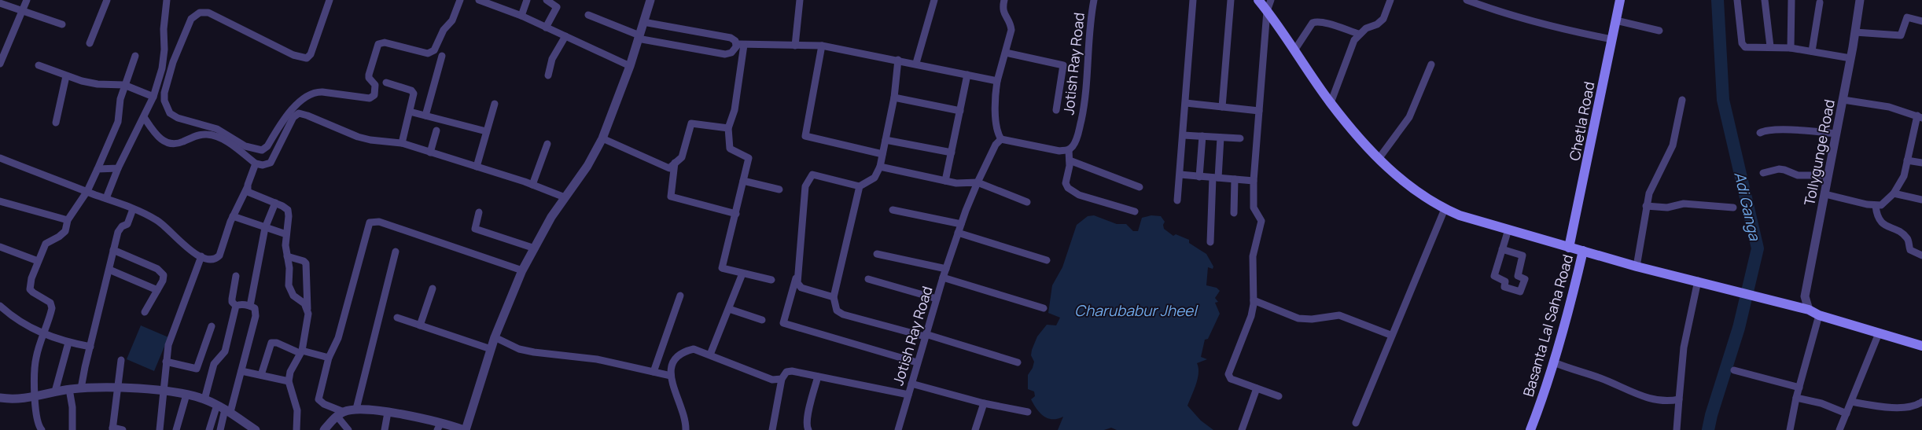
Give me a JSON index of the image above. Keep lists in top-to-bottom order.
{
  "streets": {
    "main road": ["Chetla Road", "Basanta Lal Saha Road"],
    "street": ["Jotish Ray Road", "Tollygunge Road"]
  },
  "water": ["Adi Ganga", "Charubabur Jheel"]
}
